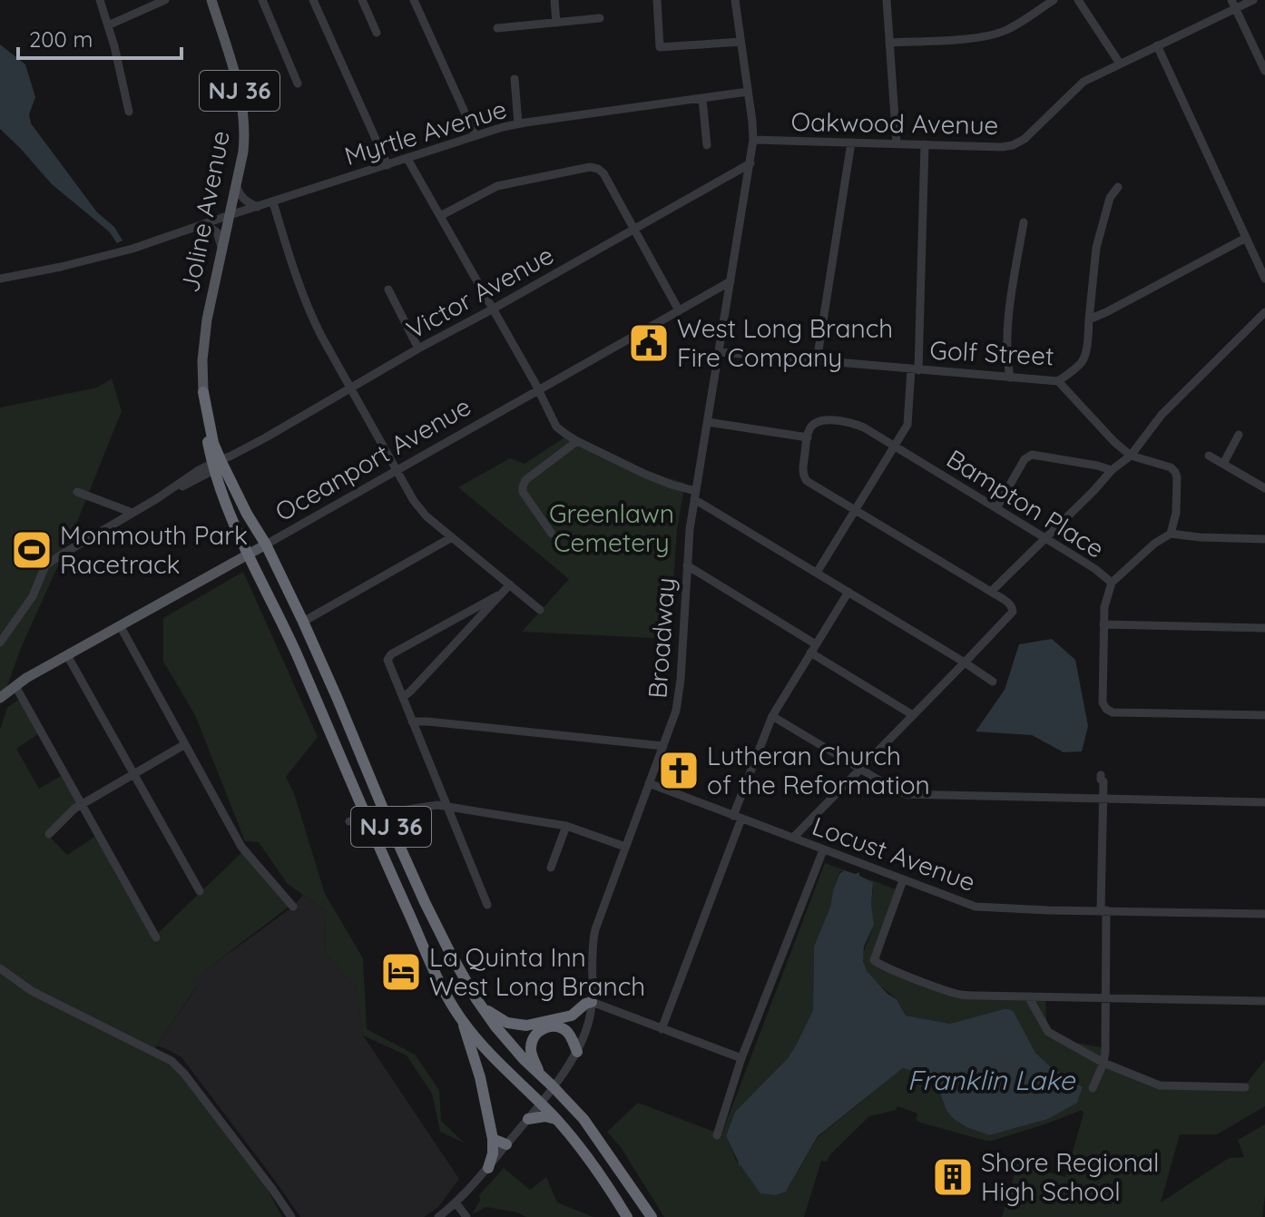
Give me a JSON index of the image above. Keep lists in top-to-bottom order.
{
  "streets": {
    "highway": ["NJ 36"],
    "main road": ["Joline Avenue", "Oceanport Avenue"],
    "street": [
      "Oakwood Avenue",
      "Myrtle Avenue",
      "Victor Avenue",
      "Golf Street",
      "Bampton Place",
      "Broadway",
      "Locust Avenue"
    ]
  },
  "crossings": [
    ["NJ 36", "Joline Avenue"],
    ["NJ 36", "Victor Avenue"],
    ["NJ 36", "Oceanport Avenue"],
    ["NJ 36", "Broadway"],
    ["Oakwood Avenue", "Broadway"],
    ["Myrtle Avenue", "Joline Avenue"],
    ["Myrtle Avenue", "Broadway"],
    ["Victor Avenue", "Broadway"],
    ["Golf Street", "Broadway"],
    ["Oceanport Avenue", "Broadway"],
    ["Broadway", "Locust Avenue"]
  ],
  "water": ["Franklin Lake"],
  "parks": ["Greenlawn Cemetery"],
  "places": {
    "public building": ["West Long Branch Fire Company"],
    "sports": ["Monmouth Park Racetrack"],
    "church": ["Lutheran Church of the Reformation"],
    "hotel": ["La Quinta Inn West Long Branch"],
    "building": ["Shore Regional High School"]
  },
  "scale_bar": "200 m"
}
